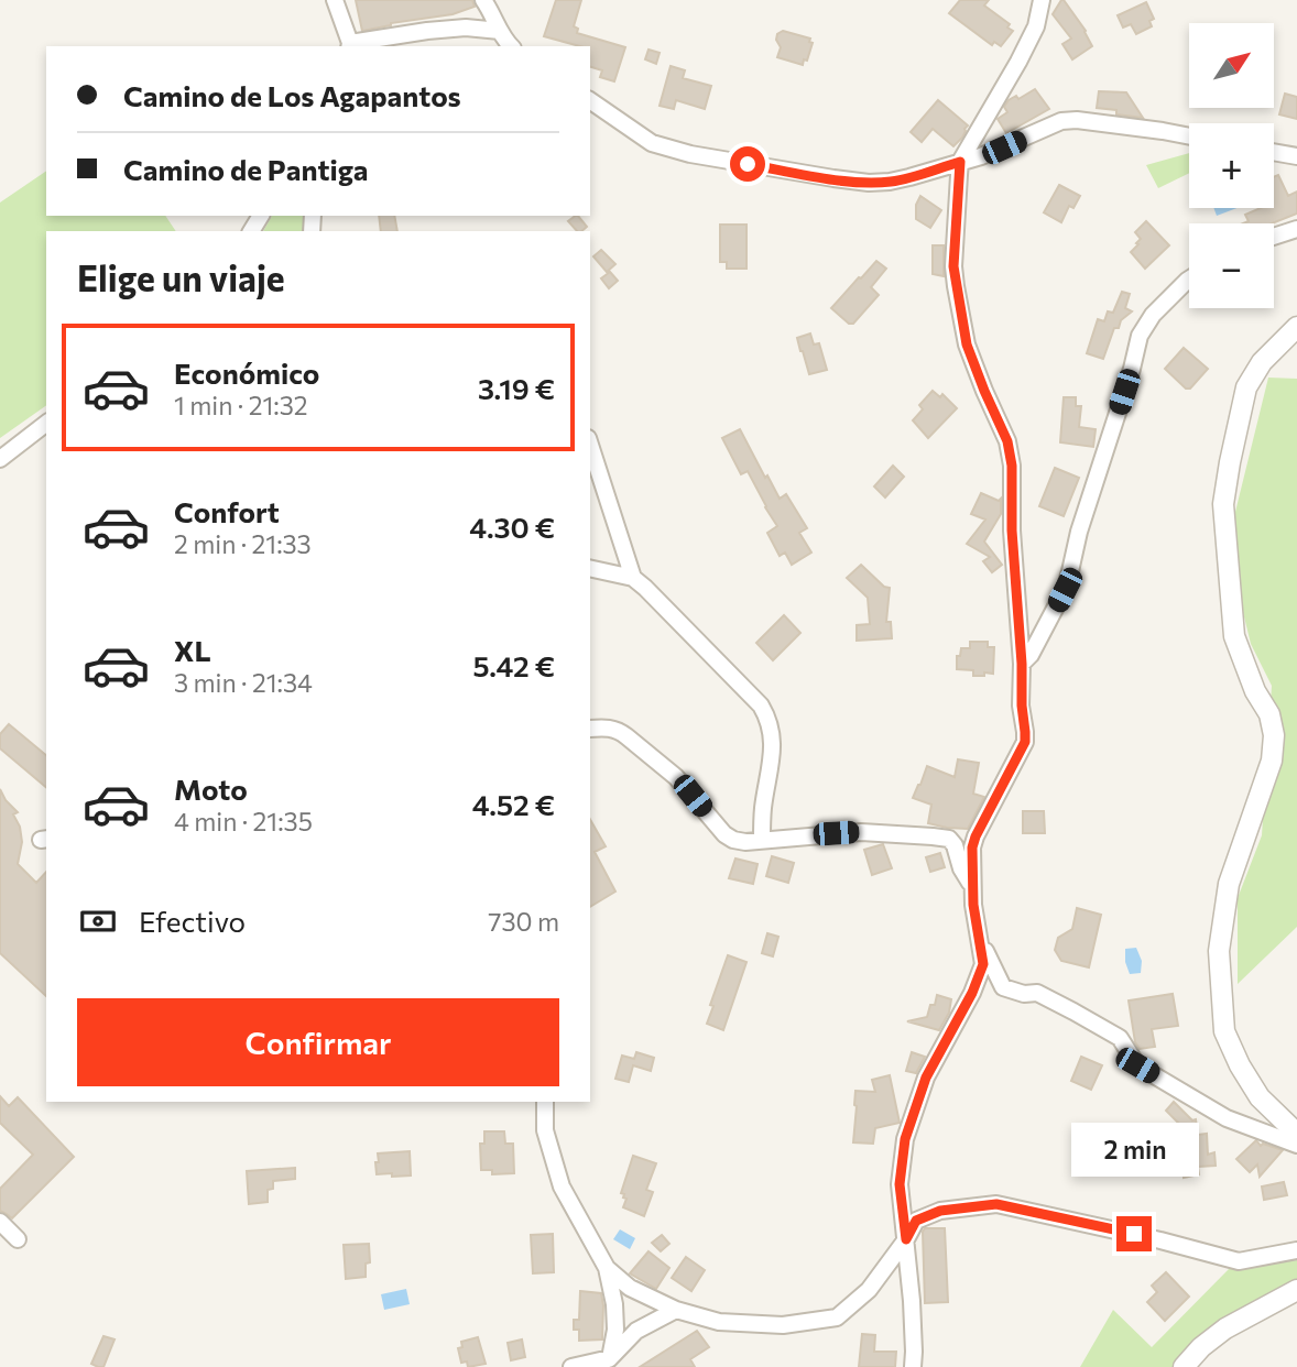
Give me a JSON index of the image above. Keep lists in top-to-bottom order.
{
  "north": "top right",
  "page": {
    "map_buttons": ["+", "−"],
    "banner": ["Camino de Los Agapantos", "Camino de Pantiga"],
    "heading": "Elige un viaje",
    "list": [
      {
        "name": "Económico",
        "note": "1 min · 21:32",
        "value": "3.19 €"
      },
      {
        "name": "Confort",
        "note": "2 min · 21:33",
        "value": "4.30 €"
      },
      {
        "name": "XL",
        "note": "3 min · 21:34",
        "value": "5.42 €"
      },
      {
        "name": "Moto",
        "note": "4 min · 21:35",
        "value": "4.52 €"
      }
    ],
    "pay": ["Efectivo", "730 m"],
    "buttons": "Confirmar",
    "bubble": "2 min"
  }
}
